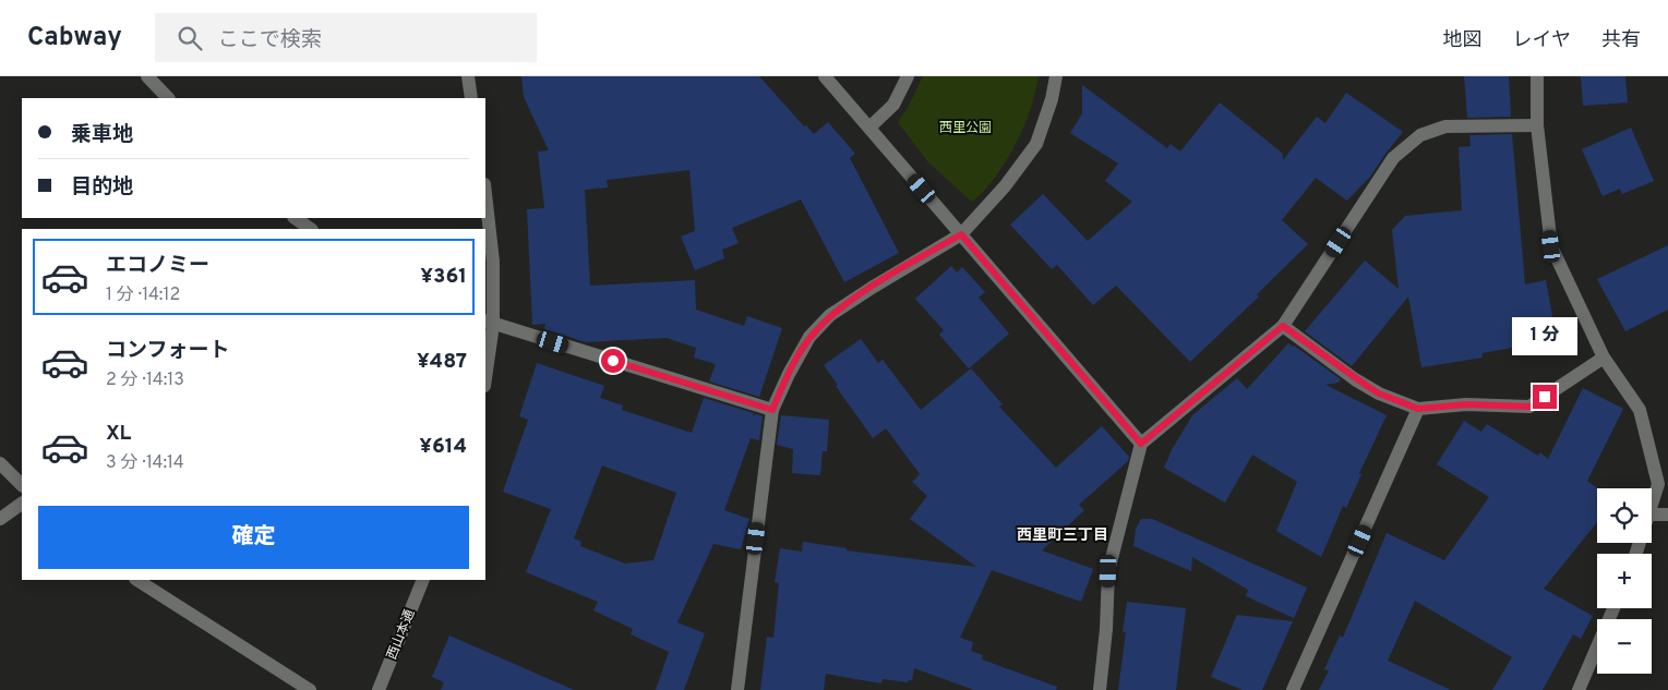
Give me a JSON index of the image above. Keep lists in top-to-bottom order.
{
  "streets": {
    "street": ["西山本通"]
  },
  "districts": ["西里町三丁目"],
  "parks": ["西里公園"],
  "page": {
    "header": "Cabway",
    "search": "ここで検索",
    "nav": ["地図", "レイヤ", "共有"],
    "banner": ["乗車地", "目的地"],
    "list": [
      {
        "name": "エコノミー",
        "note": "1 分 · 14:12",
        "value": "¥361"
      },
      {
        "name": "コンフォート",
        "note": "2 分 · 14:13",
        "value": "¥487"
      },
      {
        "name": "XL",
        "note": "3 分 · 14:14",
        "value": "¥614"
      }
    ],
    "bubble": "1 分",
    "map_buttons": ["+", "−"],
    "buttons": "確定"
  }
}
